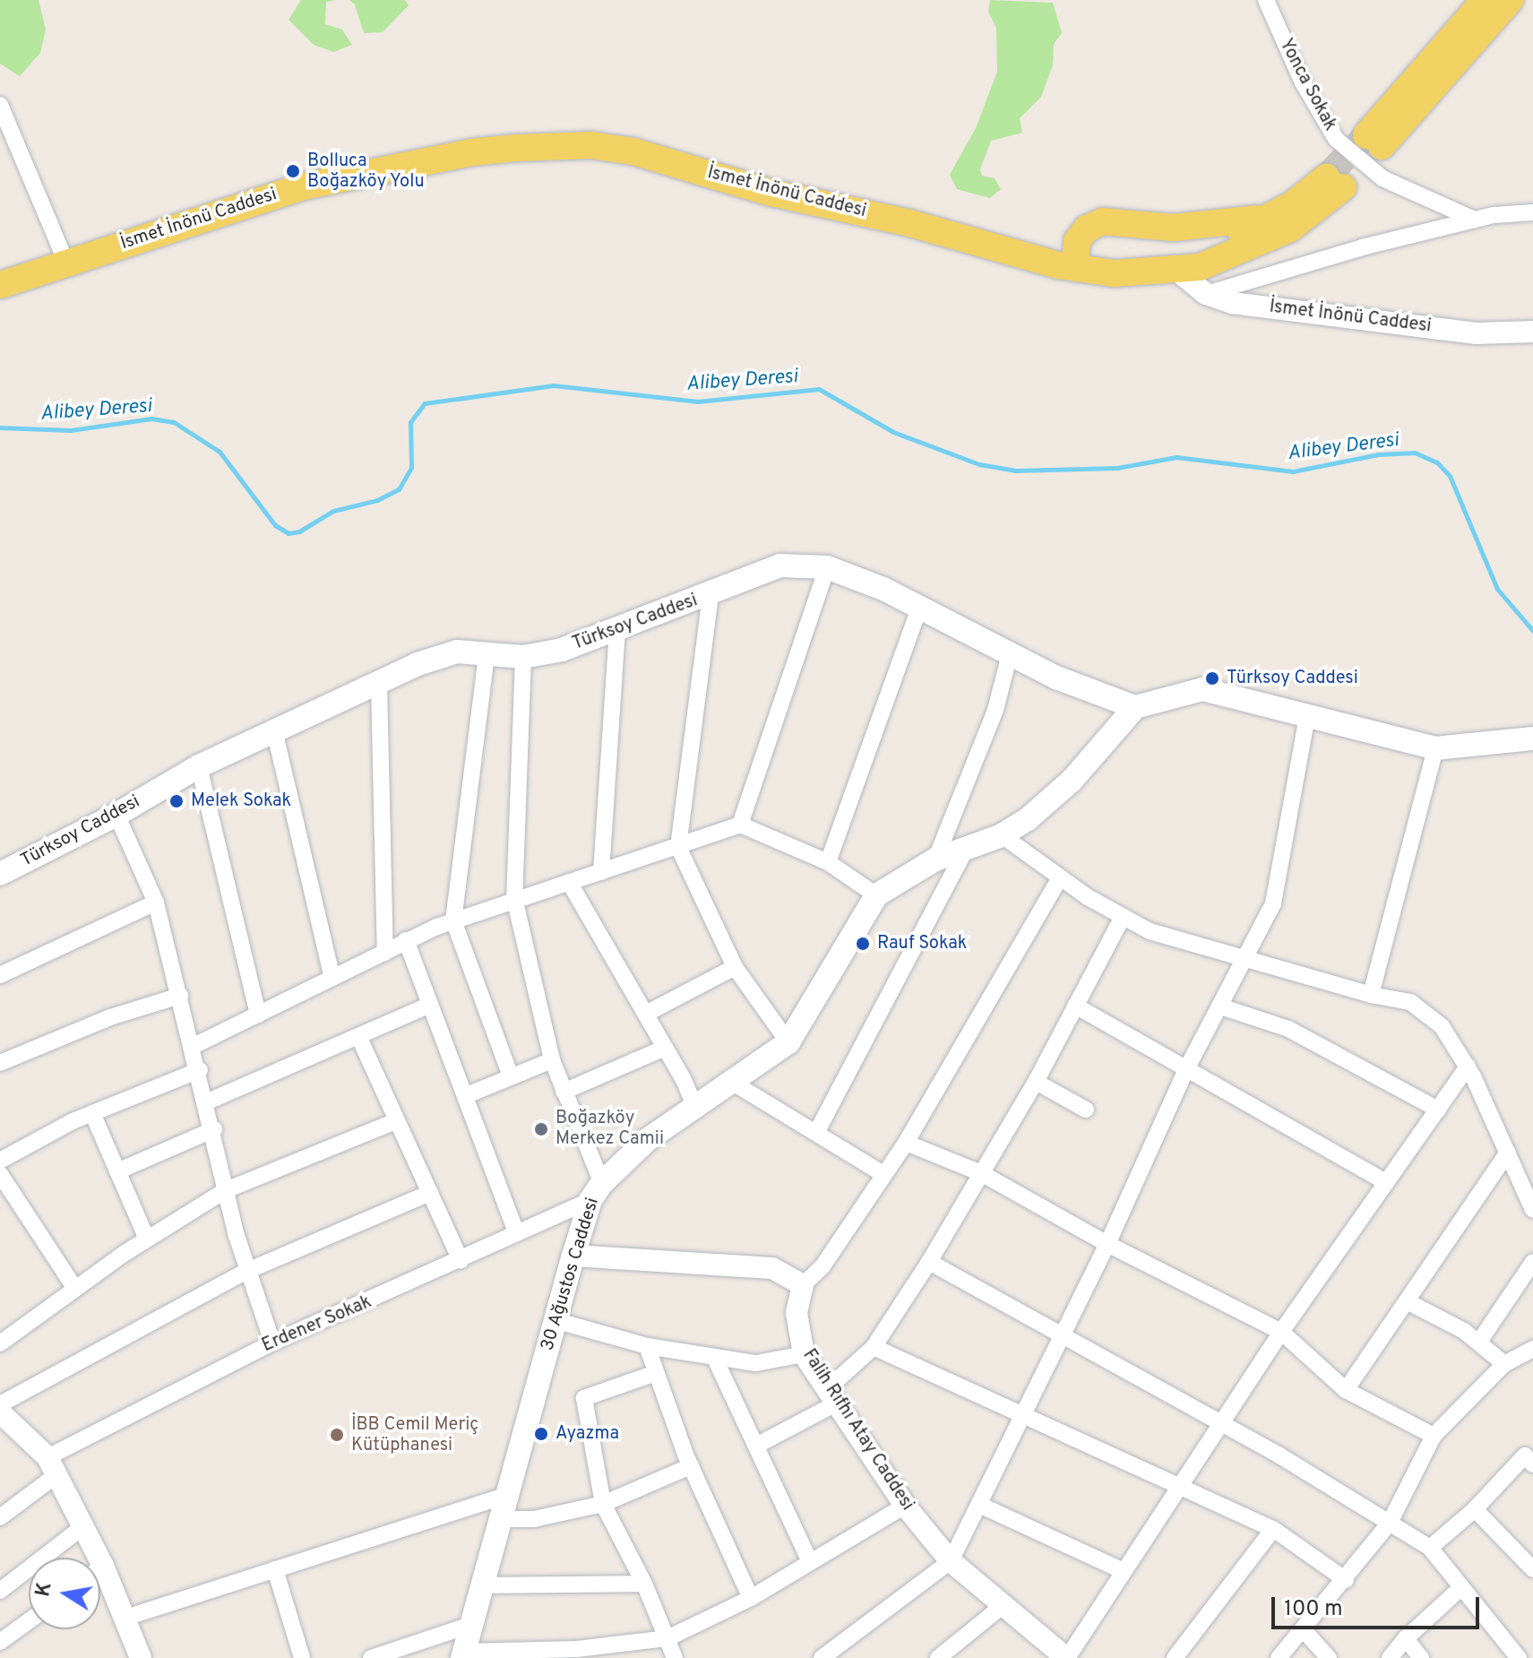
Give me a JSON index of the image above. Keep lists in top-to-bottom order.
{
  "streets": {
    "main road": ["İsmet İnönü Caddesi", "Türksoy Caddesi", "30 Ağustos Caddesi"],
    "street": ["Yonca Sokak", "Erdener Sokak", "Falih Rıfhı Atay Caddesi"]
  },
  "crossings": [
    ["Türksoy Caddesi", "30 Ağustos Caddesi"],
    ["30 Ağustos Caddesi", "Erdener Sokak"]
  ],
  "water": ["Alibey Deresi"],
  "places": [
    "Bolluca Boğazköy Yolu",
    "Türksoy Caddesi",
    "Melek Sokak",
    "Rauf Sokak",
    "Boğazköy Merkez Camii",
    "Ayazma",
    "İBB Cemil Meriç Kütüphanesi"
  ],
  "scale_bar": "100 m",
  "north": "left"
}
